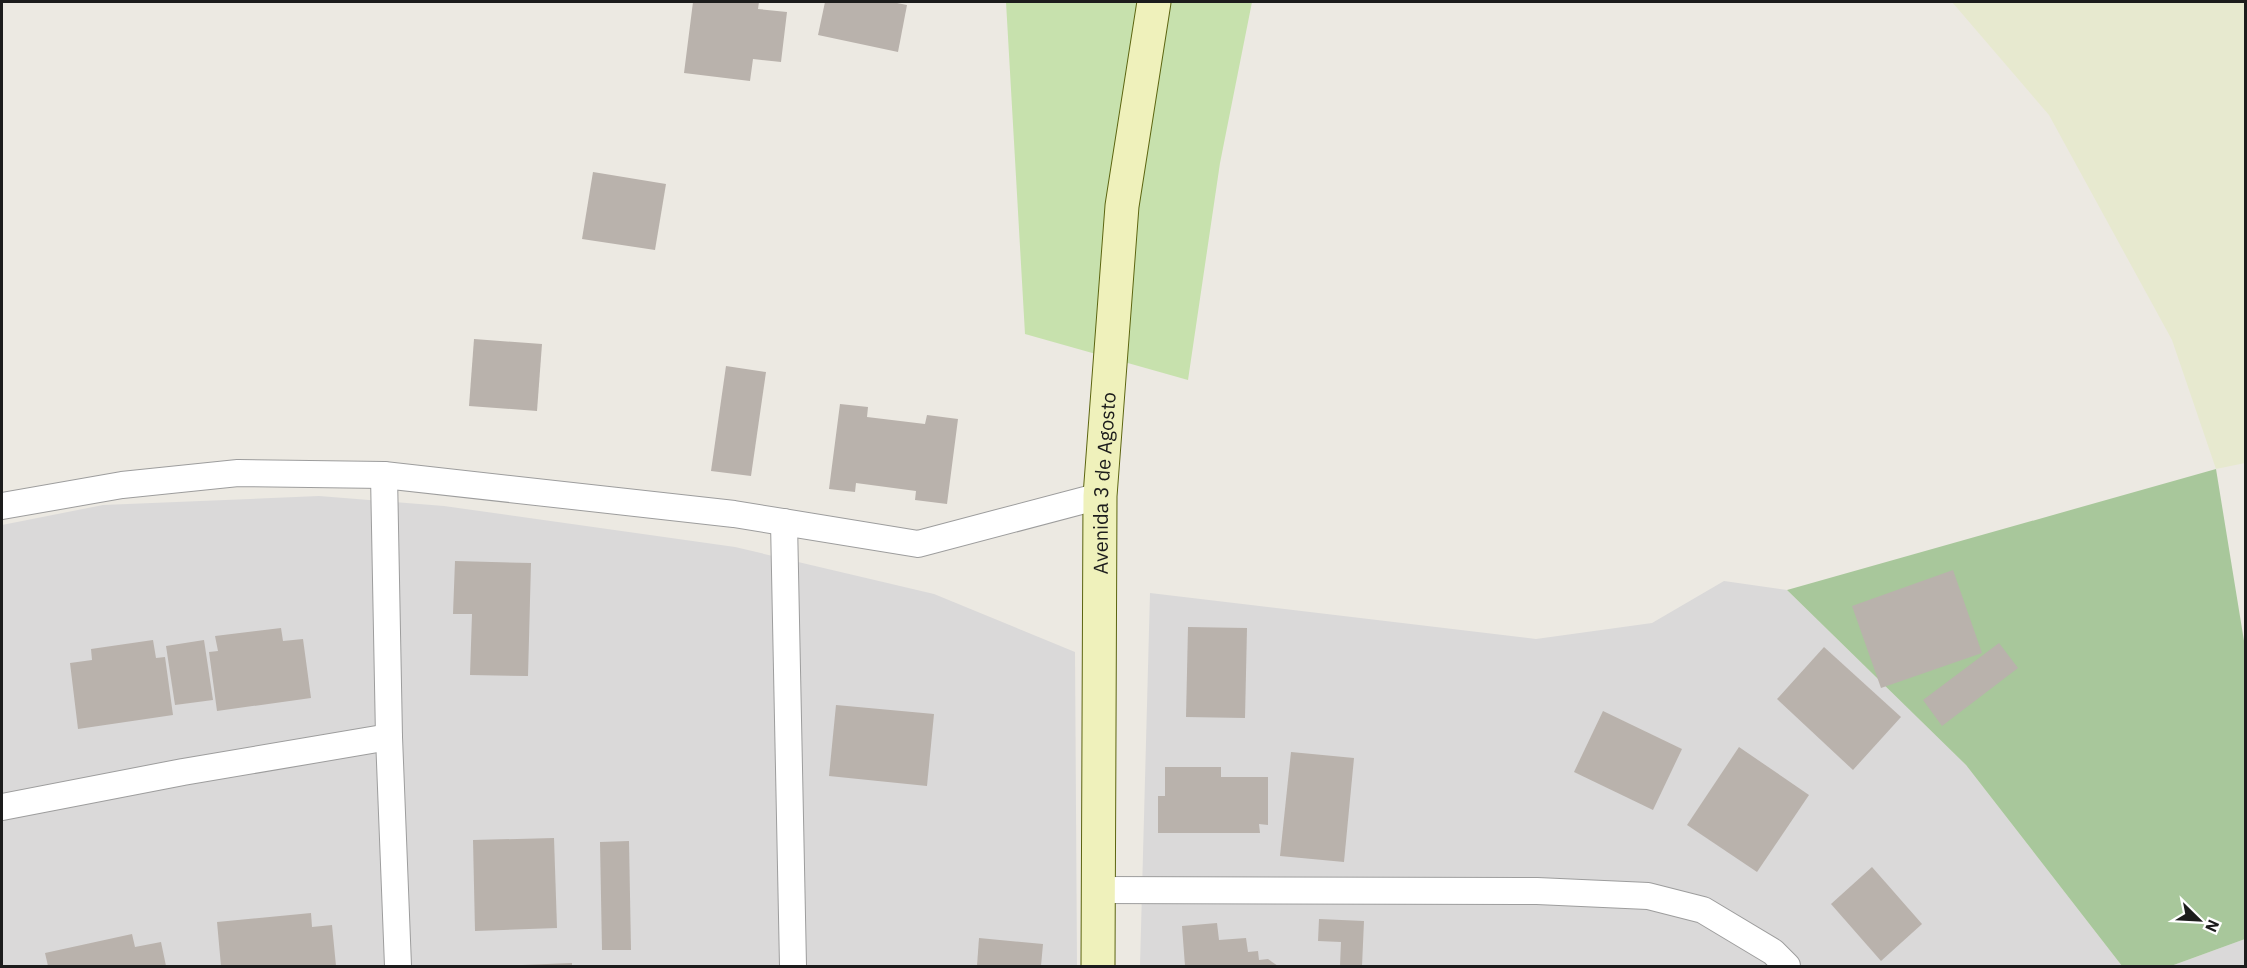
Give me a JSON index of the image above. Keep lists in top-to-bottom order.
{
  "streets": {
    "street": ["Avenida 3 de Agosto"]
  },
  "north": "bottom right"
}
